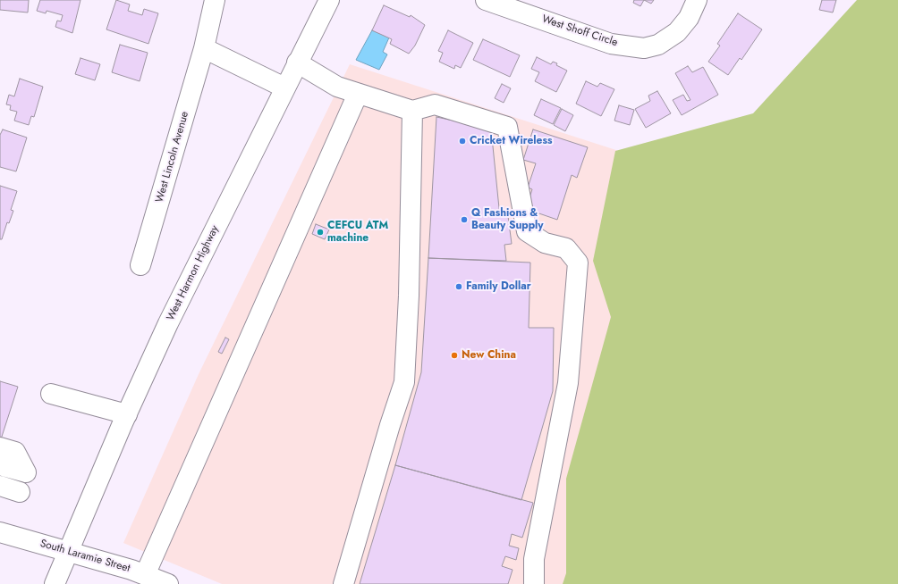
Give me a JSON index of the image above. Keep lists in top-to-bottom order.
{
  "streets": {
    "street": [
      "West Shoff Circle",
      "West Lincoln Avenue",
      "West Harmon Highway",
      "South Laramie Street"
    ]
  },
  "crossings": [
    ["West Harmon Highway", "South Laramie Street"]
  ],
  "places": [
    "Cricket Wireless",
    "Q Fashions & Beauty Supply",
    "CEFCU ATM machine",
    "Family Dollar",
    "New China"
  ]
}
